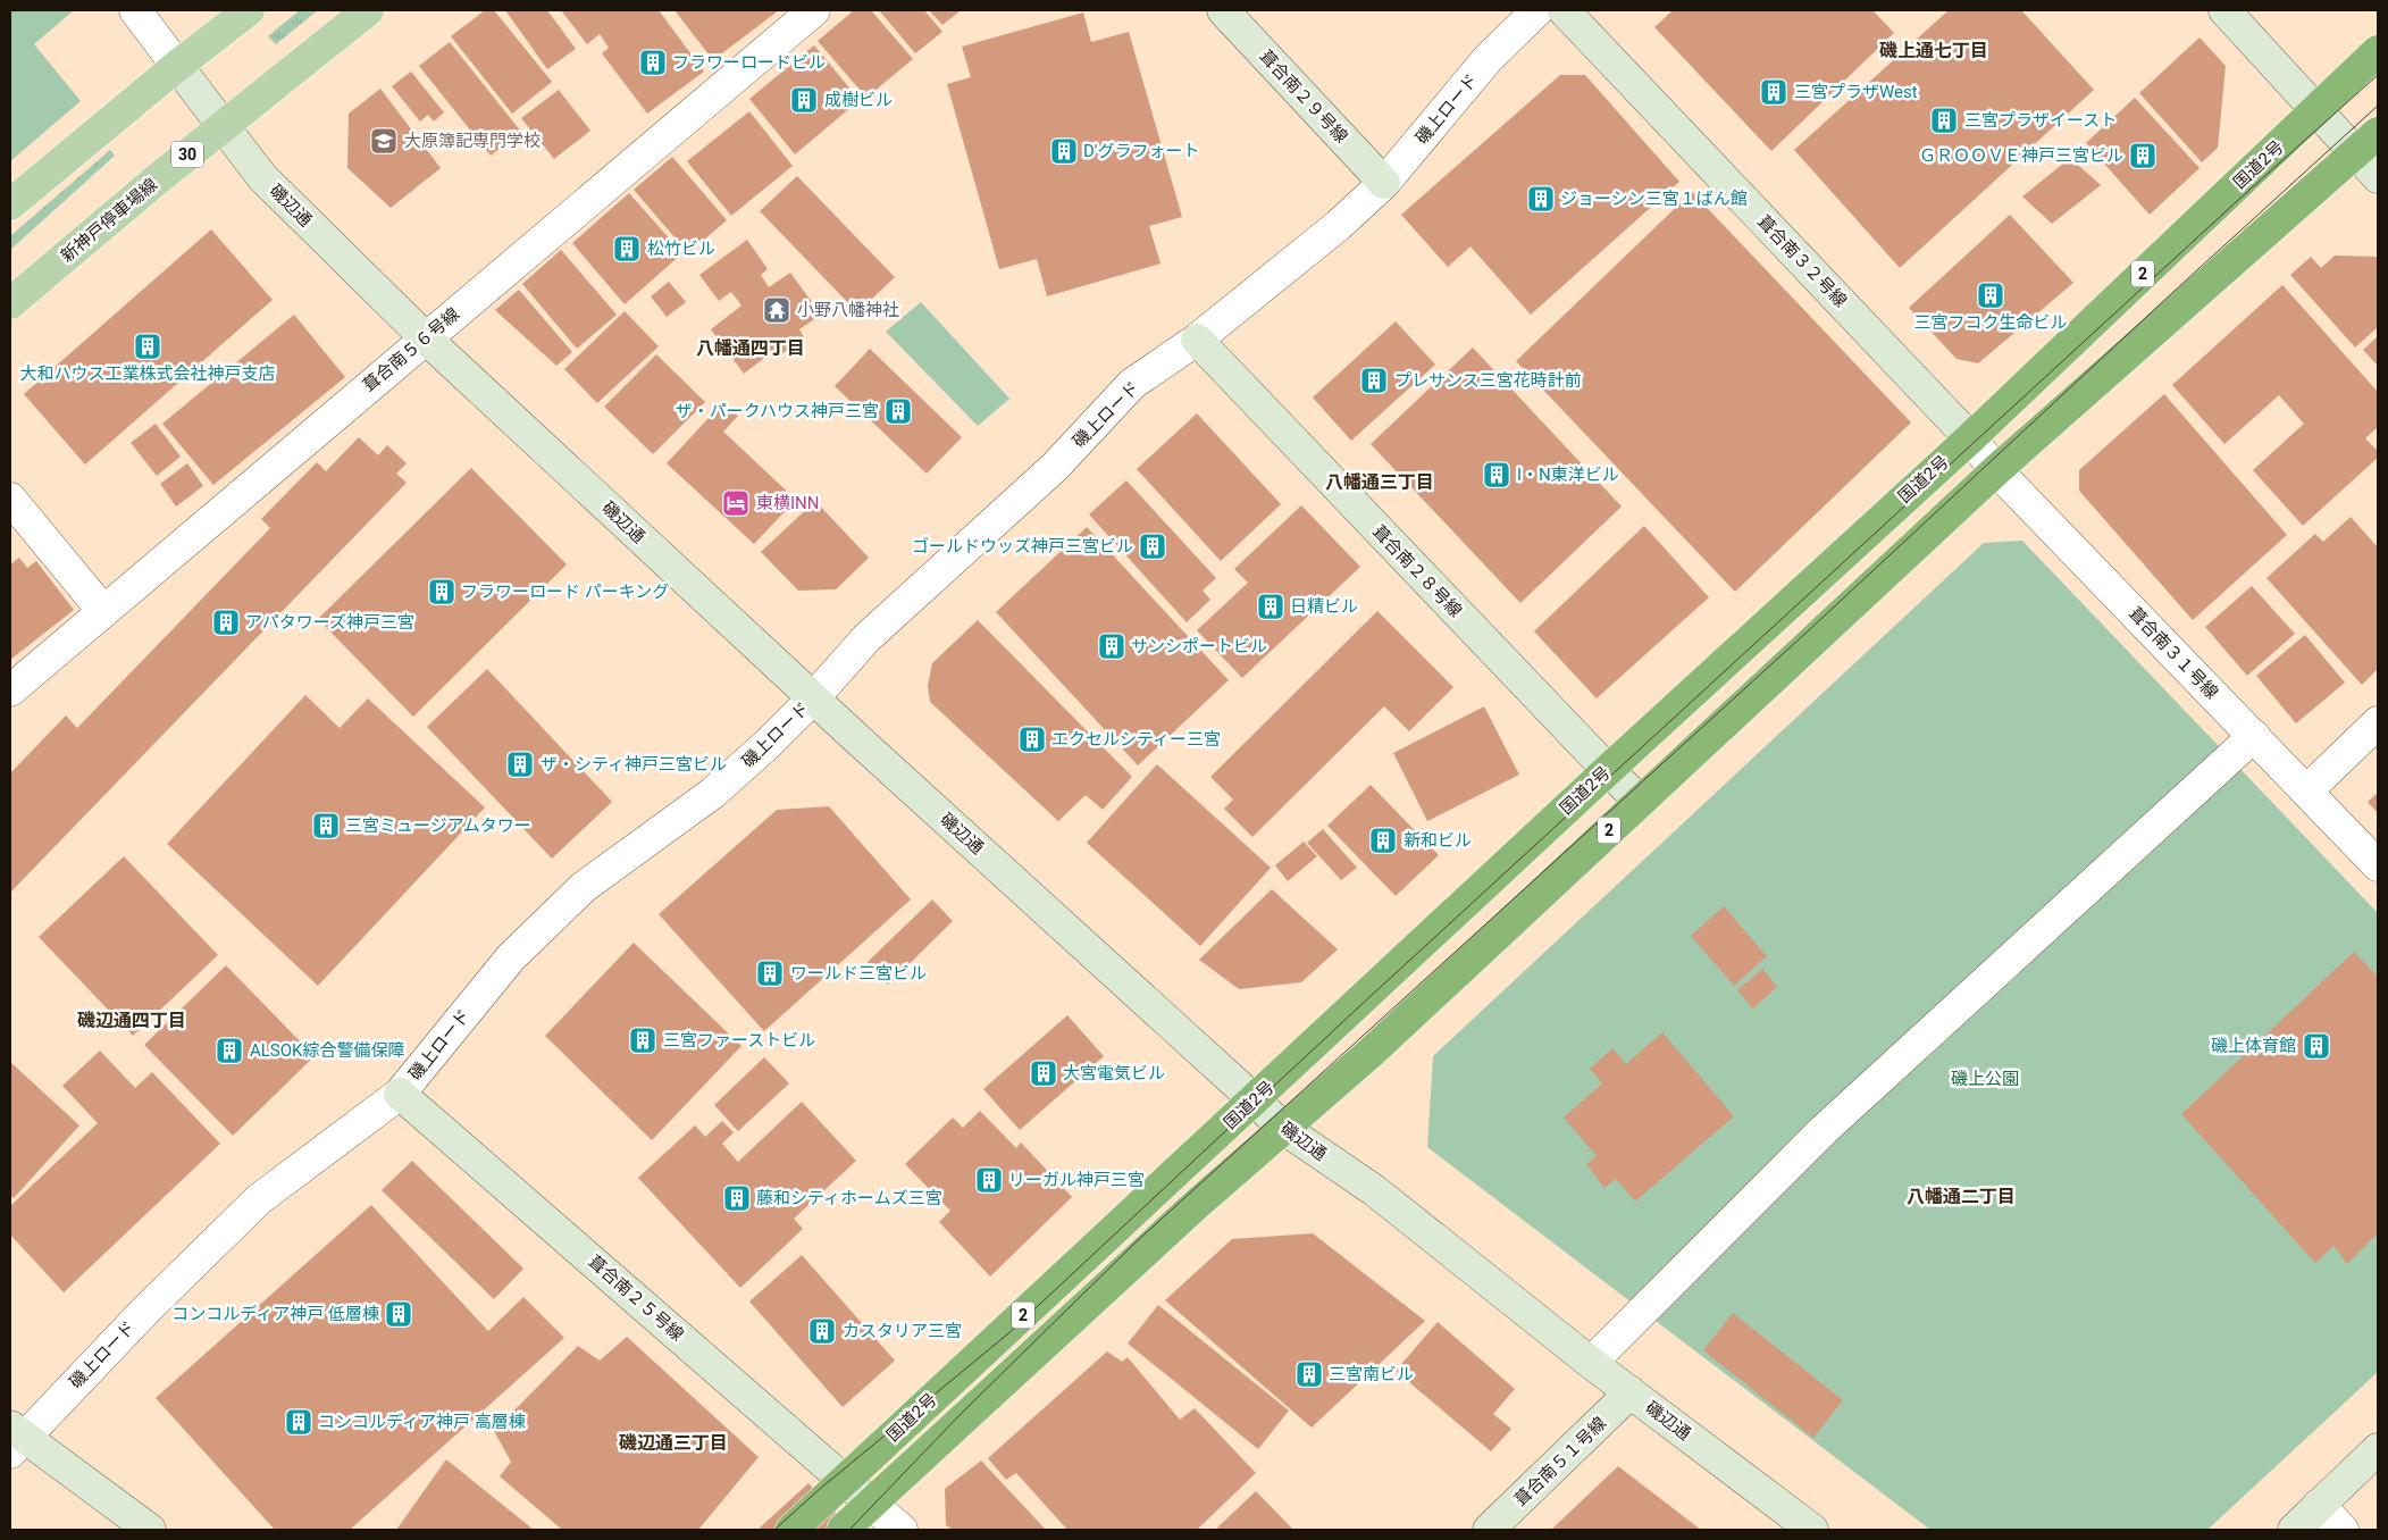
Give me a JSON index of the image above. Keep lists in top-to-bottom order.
{
  "streets": {
    "highway": ["国道2号", "2"],
    "main road": ["30", "新神戸停車場線"],
    "street": [
      "葺合南２９号線",
      "磯上ロード",
      "磯辺通",
      "葺合南３２号線",
      "葺合南５６号線",
      "葺合南２８号線",
      "葺合南３１号線",
      "葺合南２５号線",
      "葺合南５１号線"
    ]
  },
  "crossings": [
    ["葺合南２９号線", "磯上ロード"],
    ["磯上ロード", "磯辺通"],
    ["磯上ロード", "葺合南２８号線"],
    ["磯上ロード", "葺合南２５号線"],
    ["国道2号", "磯辺通"],
    ["国道2号", "葺合南３２号線"],
    ["国道2号", "葺合南２８号線"],
    ["国道2号", "葺合南３１号線"],
    ["国道2号", "葺合南２５号線"],
    ["磯辺通", "新神戸停車場線"],
    ["磯辺通", "葺合南５６号線"],
    ["磯辺通", "葺合南５１号線"],
    ["葺合南３２号線", "葺合南３１号線"]
  ],
  "districts": [
    "磯上通七丁目",
    "八幡通四丁目",
    "八幡通三丁目",
    "磯辺通四丁目",
    "八幡通二丁目",
    "磯辺通三丁目"
  ],
  "parks": ["磯上公園"],
  "places": {
    "building": [
      "フラワーロードビル",
      "三宮プラザWest",
      "成樹ビル",
      "三宮プラザイースト",
      "D'グラフォート",
      "ＧＲＯＯＶＥ神戸三宮ビル",
      "ジョーシン三宮１ばん館",
      "松竹ビル",
      "三宮フコク生命ビル",
      "大和ハウス工業株式会社神戸支店",
      "プレサンス三宮花時計前",
      "ザ・パークハウス神戸三宮",
      "I・N東洋ビル",
      "ゴールドウッズ神戸三宮ビル",
      "フラワーロード パーキング",
      "日精ビル",
      "アパタワーズ神戸三宮",
      "サンシポートビル",
      "エクセルシティー三宮",
      "ザ・シティ神戸三宮ビル",
      "三宮ミュージアムタワー",
      "新和ビル",
      "ワールド三宮ビル",
      "三宮ファーストビル",
      "磯上体育館",
      "ALSOK綜合警備保障",
      "大宮電気ビル",
      "リーガル神戸三宮",
      "藤和シティホームズ三宮",
      "コンコルディア神戸 低層棟",
      "カスタリア三宮",
      "三宮南ビル",
      "コンコルディア神戸 高層棟"
    ],
    "school or university": ["大原簿記専門学校"],
    "temple": ["小野八幡神社"],
    "hotel": ["東横INN"]
  }
}
